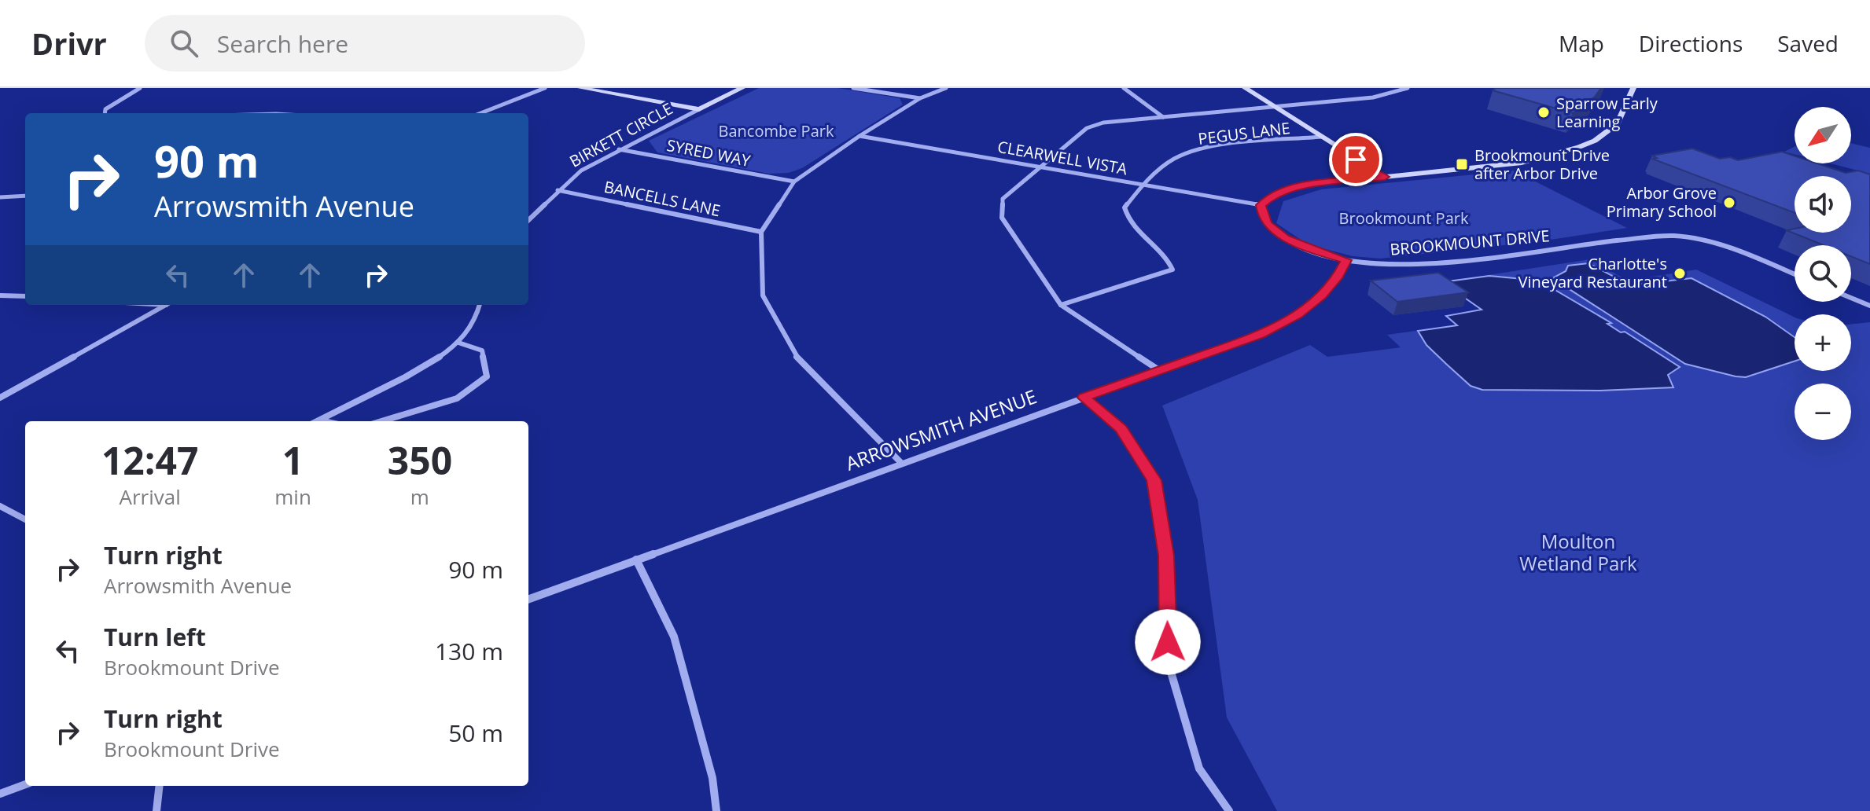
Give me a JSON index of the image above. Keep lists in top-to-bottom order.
{
  "streets": {
    "street": [
      "PEGUS LANE",
      "BIRKETT CIRCLE",
      "SYRED WAY",
      "CLEARWELL VISTA",
      "BANCELLS LANE",
      "BROOKMOUNT DRIVE",
      "ARROWSMITH AVENUE"
    ]
  },
  "crossings": [
    ["PEGUS LANE", "CLEARWELL VISTA"],
    ["BIRKETT CIRCLE", "SYRED WAY"],
    ["BIRKETT CIRCLE", "BANCELLS LANE"],
    ["CLEARWELL VISTA", "BROOKMOUNT DRIVE"],
    ["BROOKMOUNT DRIVE", "ARROWSMITH AVENUE"]
  ],
  "parks": ["Bancombe Park", "Brookmount Park", "Moulton Wetland Park"],
  "places": {
    "other": ["Sparrow Early Learning", "Arbor Grove Primary School", "Charlotte's Vineyard Restaurant"],
    "transit": ["Brookmount Drive after Arbor Drive"]
  },
  "north": "bottom left",
  "page": {
    "header": "Drivr",
    "search": "Search here",
    "nav": ["Map", "Directions", "Saved"],
    "map_buttons": ["+", "−"],
    "turn": ["90 m", "Arrowsmith Avenue"],
    "eta": [
      "12:47",
      "Arrival",
      "1",
      "min",
      "350",
      "m"
    ],
    "list": [
      {
        "name": "Turn right",
        "note": "Arrowsmith Avenue",
        "value": "90 m"
      },
      {
        "name": "Turn left",
        "note": "Brookmount Drive",
        "value": "130 m"
      },
      {
        "name": "Turn right",
        "note": "Brookmount Drive",
        "value": "50 m"
      }
    ]
  }
}
